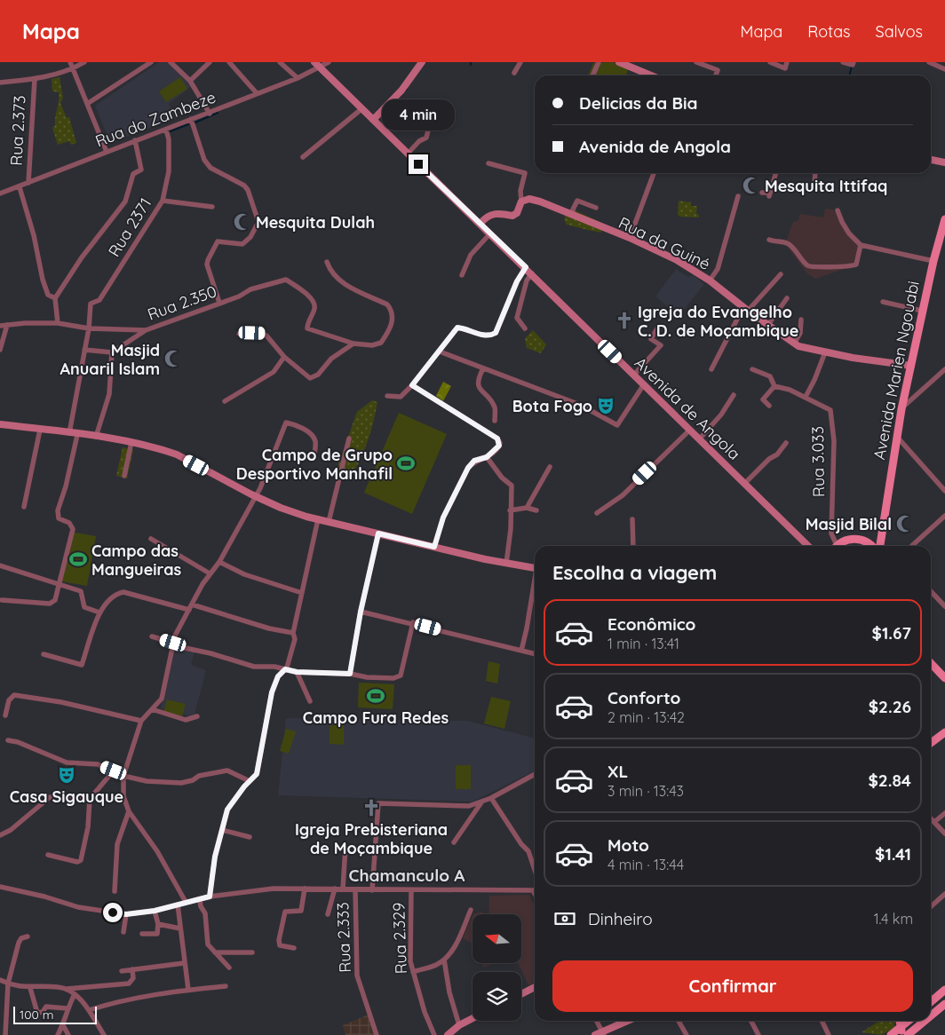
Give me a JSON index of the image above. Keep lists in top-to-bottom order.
{
  "streets": {
    "main road": ["Avenida Marien Ngouabi"],
    "street": [
      "Rua do Zambeze",
      "Rua 2.373",
      "Rua 2371",
      "Rua da Guiné",
      "Rua 2.350",
      "Avenida de Angola",
      "Rua 3.033",
      "Rua 2.333",
      "Rua 2.329"
    ]
  },
  "crossings": [
    ["Rua do Zambeze", "Rua 2.373"],
    ["Rua do Zambeze", "Rua 2371"],
    ["Rua do Zambeze", "Avenida de Angola"],
    ["Rua 2371", "Rua 2.350"],
    ["Rua da Guiné", "Avenida Marien Ngouabi"]
  ],
  "districts": ["Chamanculo A"],
  "places": {
    "mosque": [
      "Mesquita Ittifaq",
      "Mesquita Dulah",
      "Masjid Anuaril Islam",
      "Masjid Bilal"
    ],
    "church": ["Igreja do Evangelho C. D. de Moçambique", "Igreja Prebisteriana de Moçambique"],
    "theatre": ["Bota Fogo", "Casa Sigauque"],
    "sports": ["Campo de Grupo Desportivo Manhafil", "Campo das Mangueiras", "Campo Fura Redes"]
  },
  "scale_bar": "100 m",
  "north": "left",
  "page": {
    "header": "Mapa",
    "nav": ["Mapa", "Rotas", "Salvos"],
    "banner": ["Delicias da Bia", "Avenida de Angola"],
    "bubble": "4 min",
    "heading": "Escolha a viagem",
    "list": [
      {
        "name": "Econômico",
        "note": "1 min · 13:41",
        "value": "$1.67"
      },
      {
        "name": "Conforto",
        "note": "2 min · 13:42",
        "value": "$2.26"
      },
      {
        "name": "XL",
        "note": "3 min · 13:43",
        "value": "$2.84"
      },
      {
        "name": "Moto",
        "note": "4 min · 13:44",
        "value": "$1.41"
      }
    ],
    "pay": ["Dinheiro", "1.4 km"],
    "buttons": "Confirmar",
    "scale": "100 m"
  }
}
